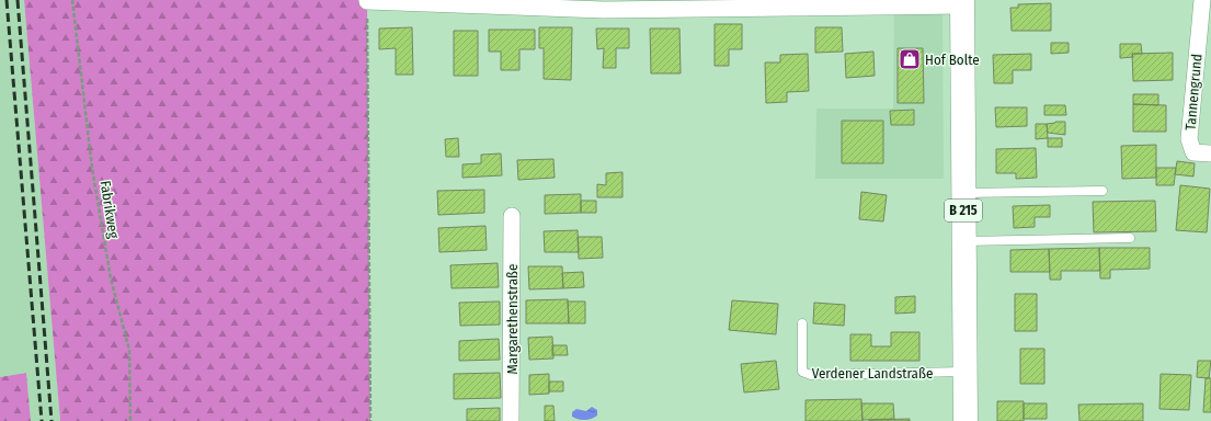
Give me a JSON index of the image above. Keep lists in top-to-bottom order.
{
  "streets": {
    "main road": ["B 215"],
    "street": ["Tannengrund", "Margarethenstraße"],
    "lane": ["Verdener Landstraße"],
    "path": ["Fabrikweg"]
  },
  "crossings": [
    ["B 215", "Verdener Landstraße"]
  ],
  "places": {
    "shop": ["Hof Bolte"]
  }
}
